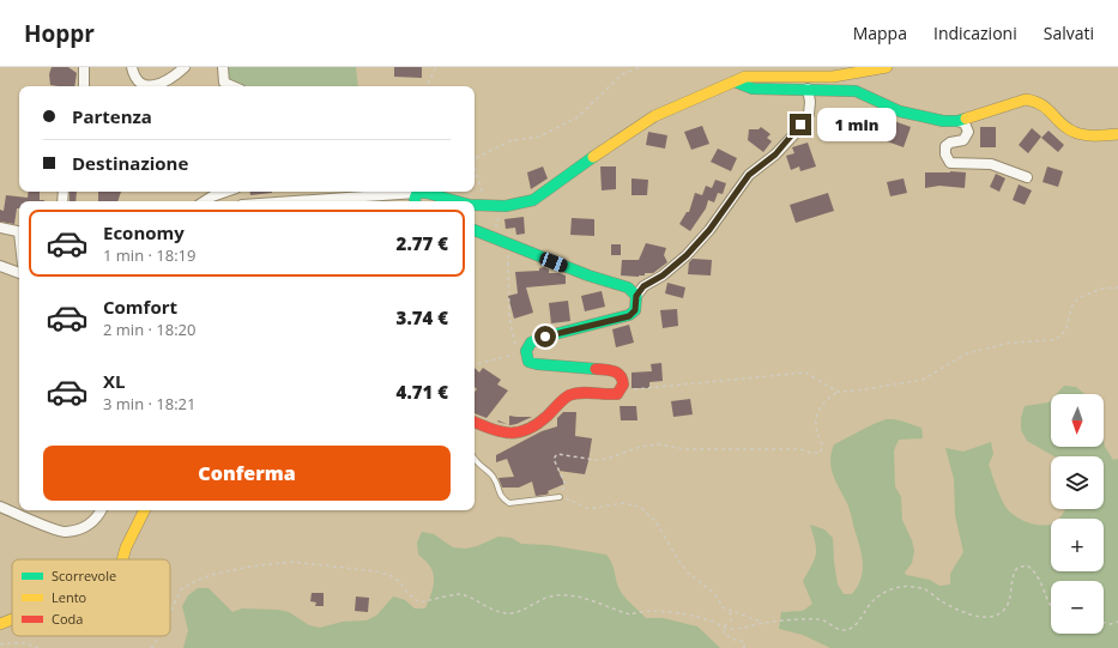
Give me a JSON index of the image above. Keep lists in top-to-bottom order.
{
  "legend": ["Scorrevole", "Lento", "Coda"],
  "north": "bottom",
  "page": {
    "header": "Hoppr",
    "nav": ["Mappa", "Indicazioni", "Salvati"],
    "banner": ["Partenza", "Destinazione"],
    "bubble": "1 min",
    "list": [
      {
        "name": "Economy",
        "note": "1 min · 18:19",
        "value": "2.77 €"
      },
      {
        "name": "Comfort",
        "note": "2 min · 18:20",
        "value": "3.74 €"
      },
      {
        "name": "XL",
        "note": "3 min · 18:21",
        "value": "4.71 €"
      }
    ],
    "map_buttons": ["+", "−"],
    "buttons": "Conferma"
  }
}
